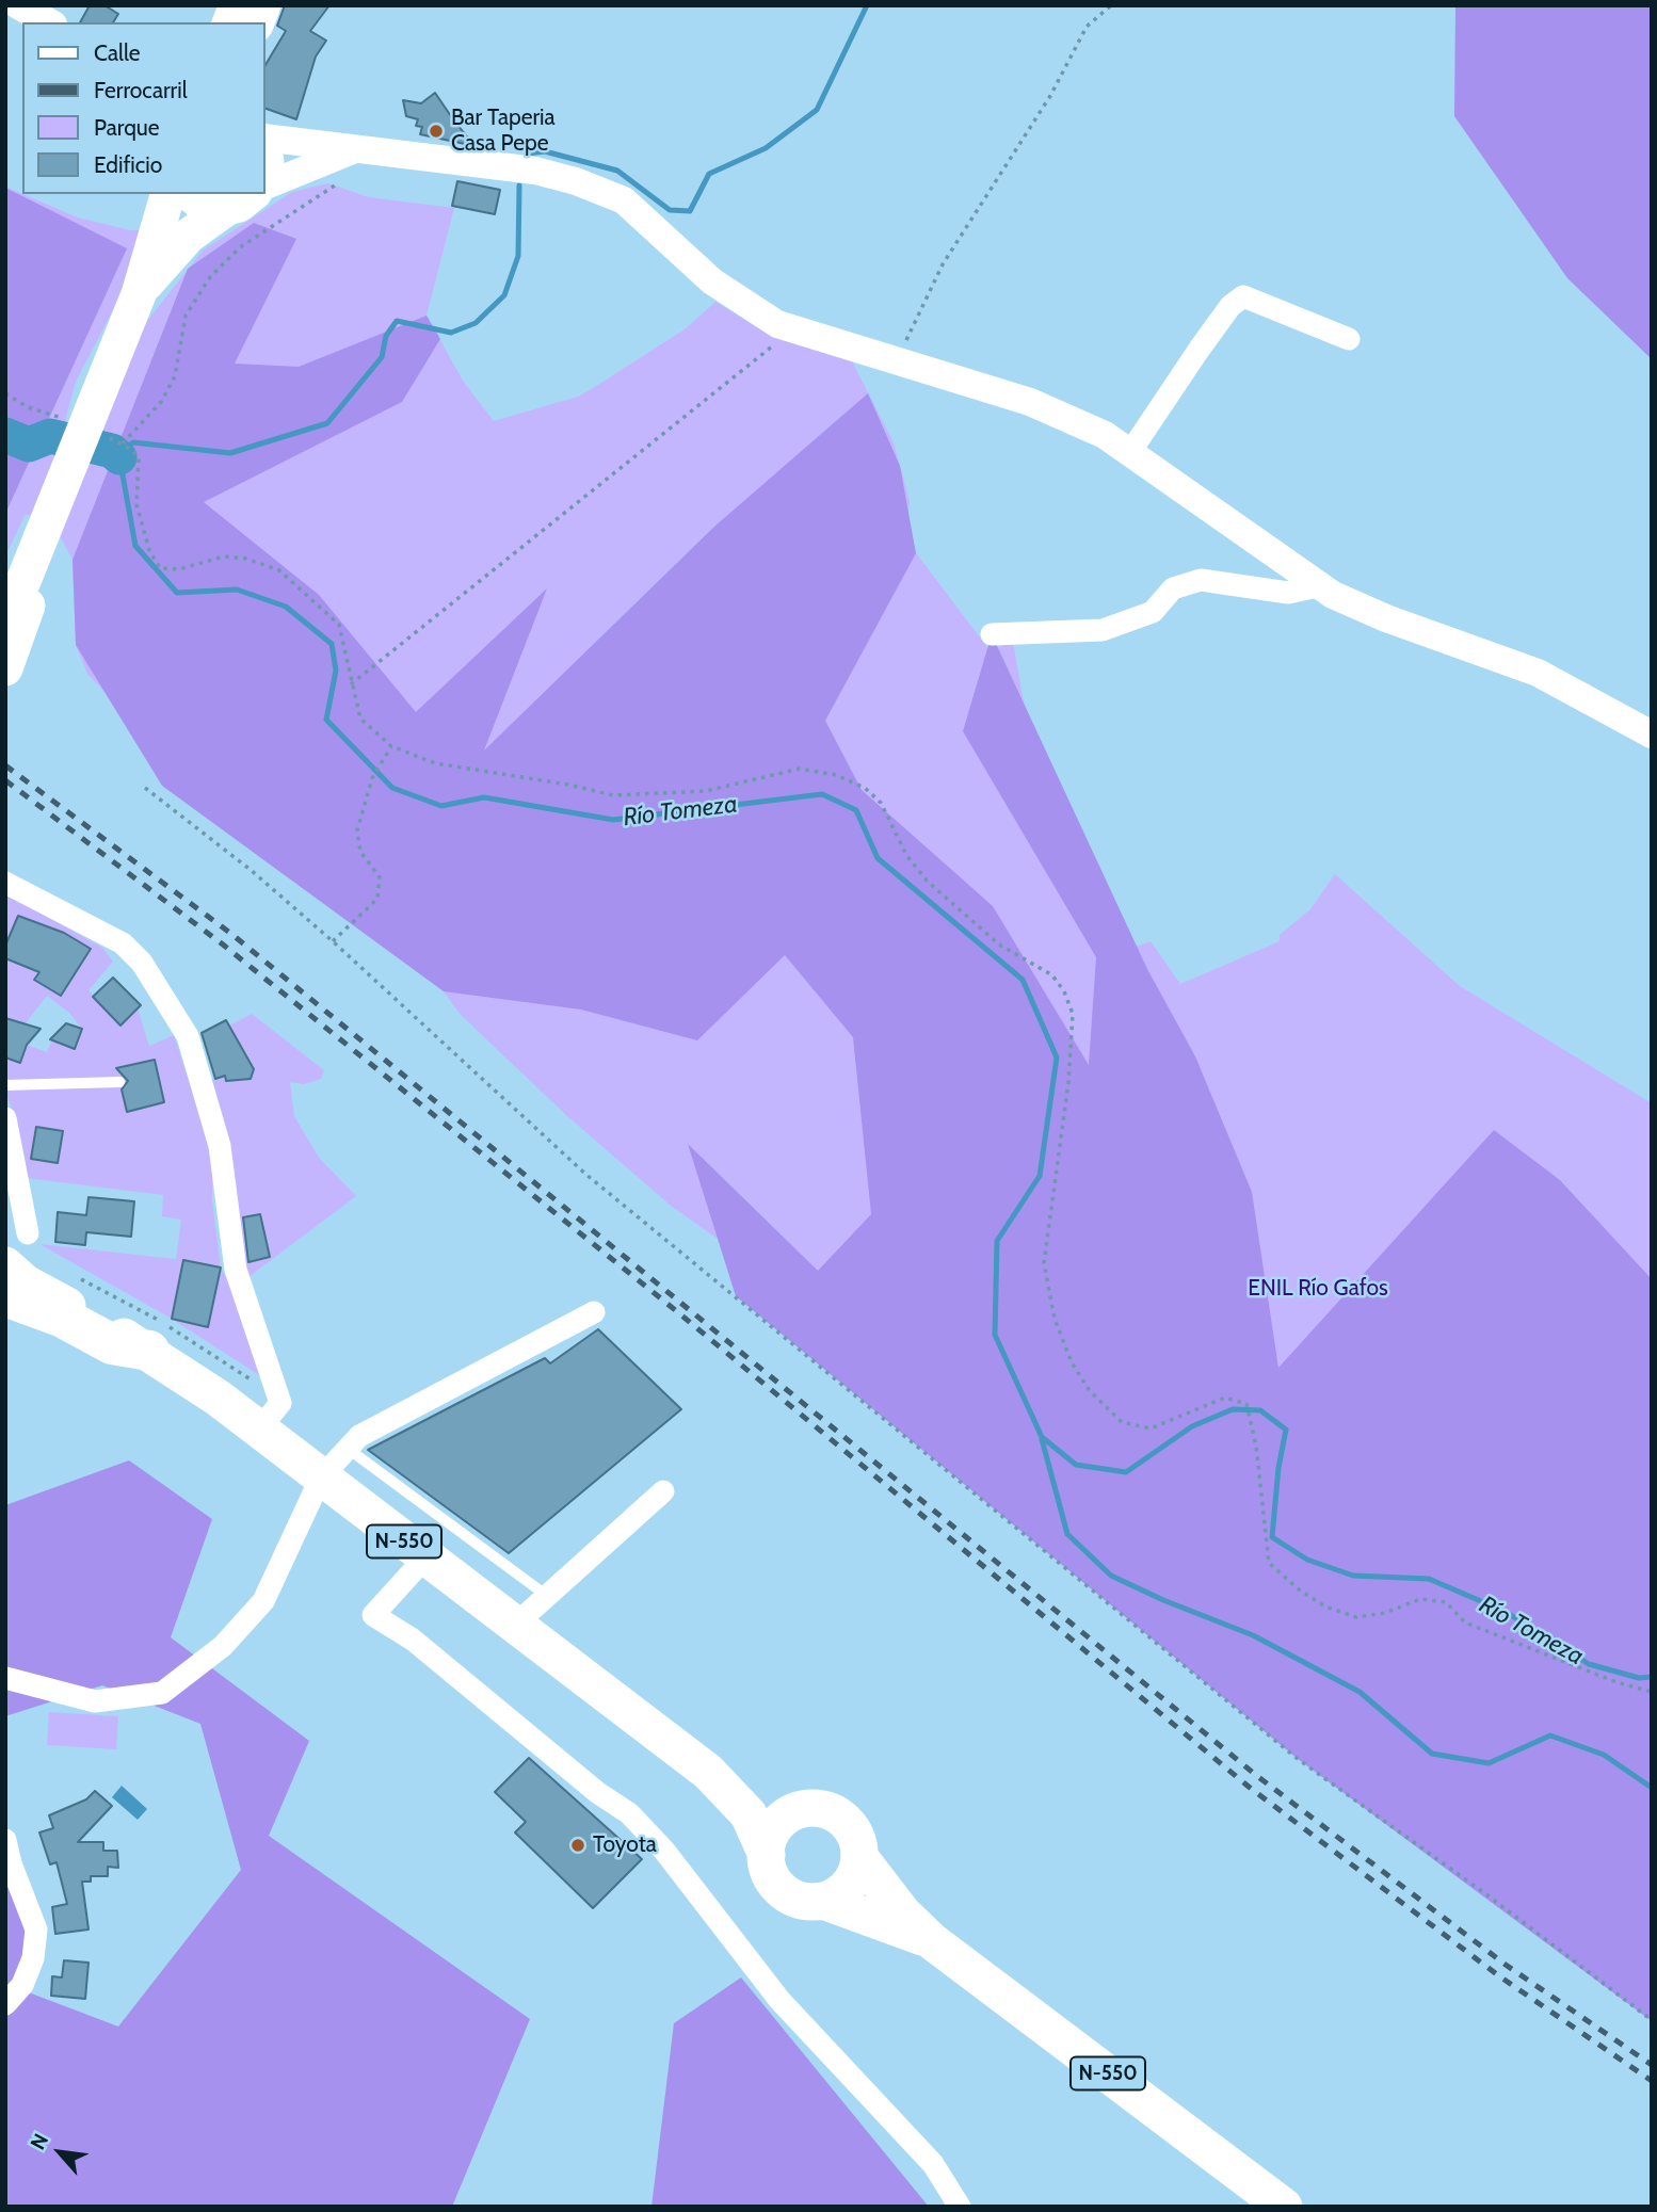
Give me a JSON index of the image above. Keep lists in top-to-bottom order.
{
  "streets": {
    "highway": ["N-550"]
  },
  "water": ["Río Tomeza"],
  "parks": ["ENIL Río Gafos"],
  "places": ["Bar Taperia Casa Pepe", "Toyota"],
  "legend": [
    "Calle",
    "Ferrocarril",
    "Parque",
    "Edificio"
  ],
  "north": "top left"
}
